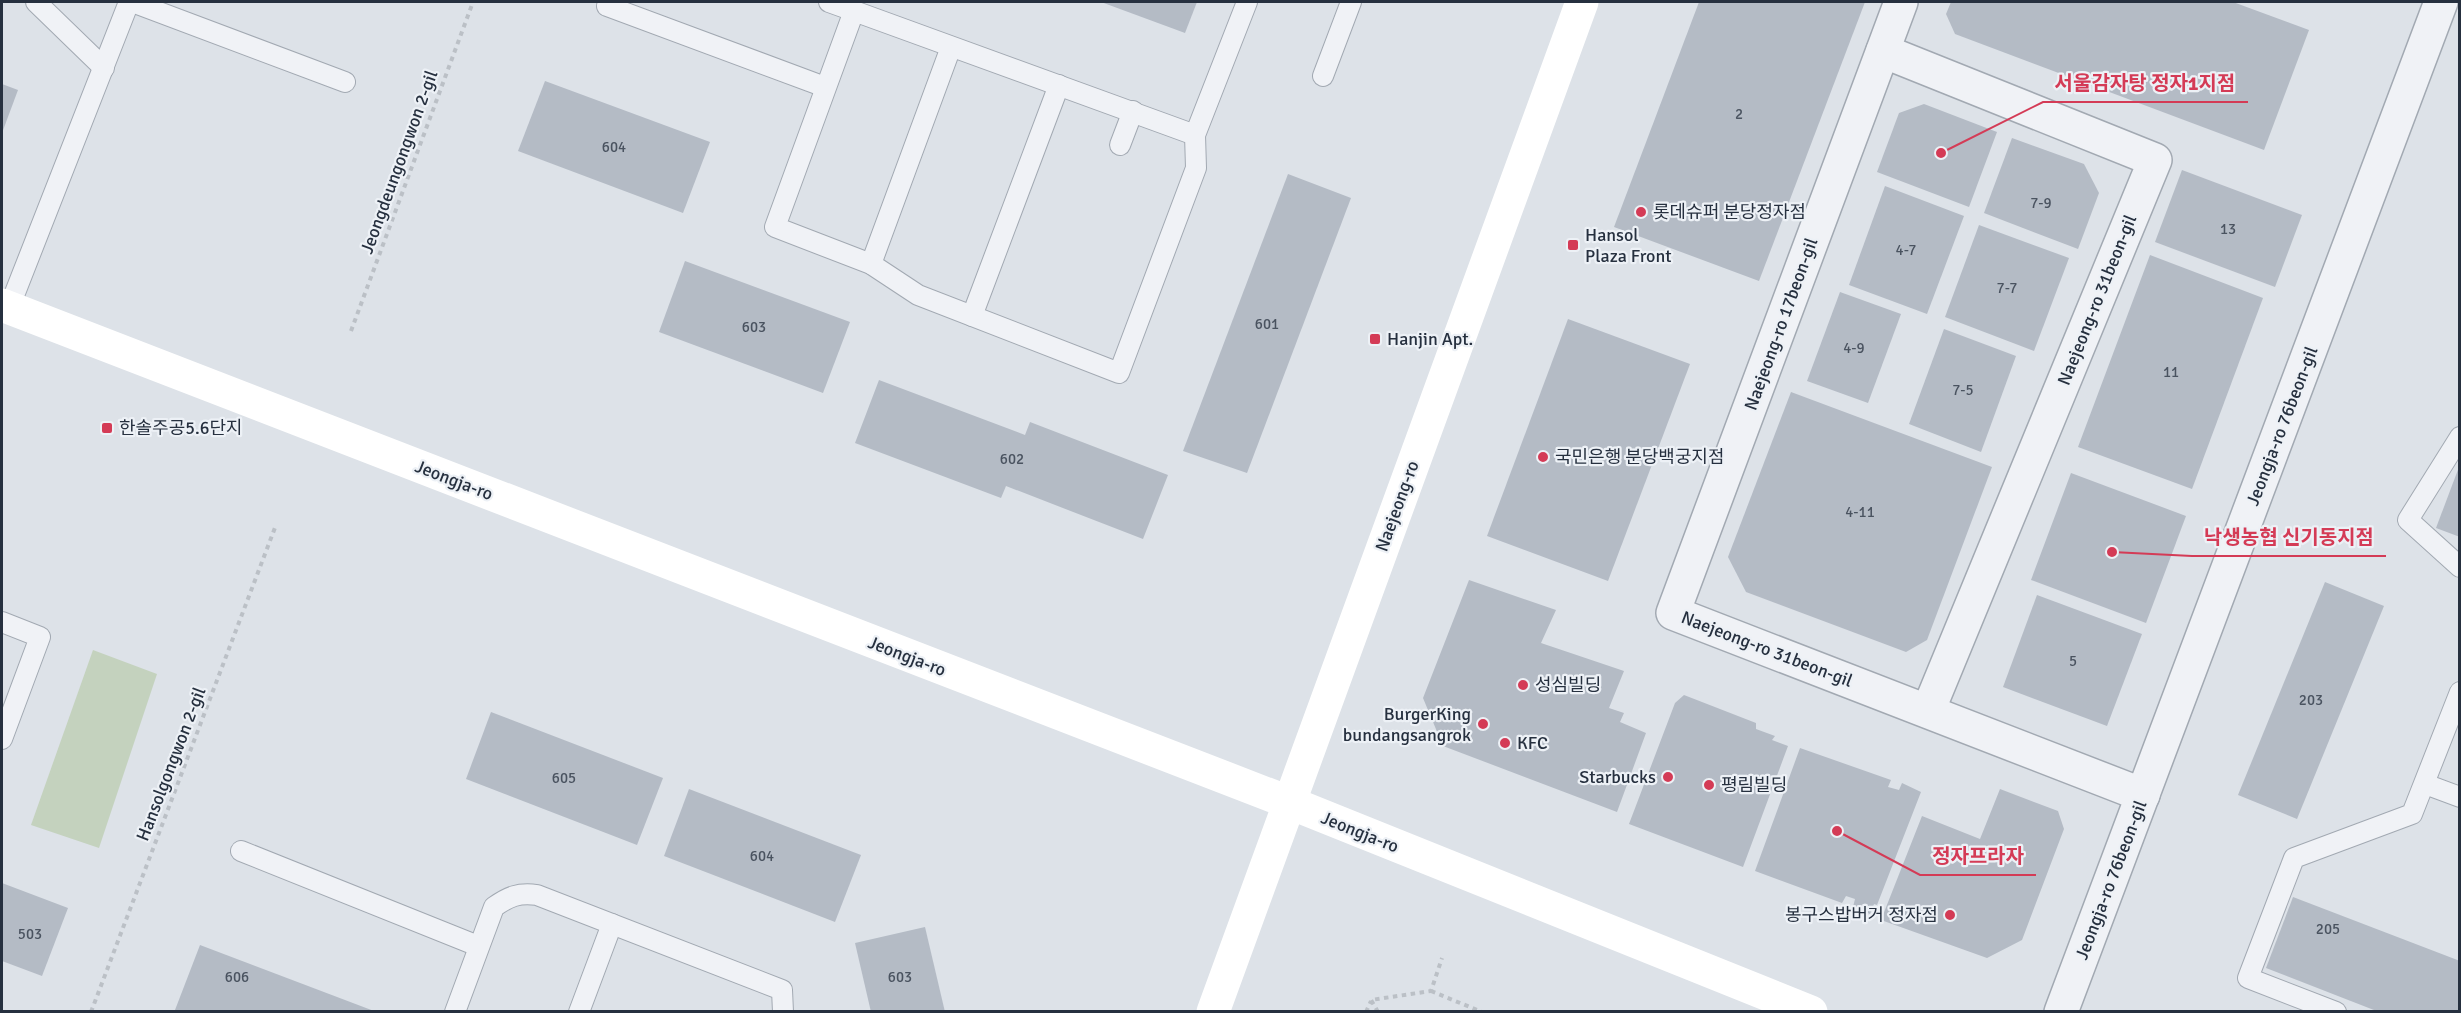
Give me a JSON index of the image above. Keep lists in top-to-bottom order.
{
  "streets": {
    "street": [
      "Naejeong-ro 31beon-gil",
      "Naejeong-ro 17beon-gil",
      "Jeongja-ro 76beon-gil",
      "Jeongja-ro",
      "Naejeong-ro"
    ],
    "path": ["Jeongdeungongwon 2-gil", "Hansolgongwon 2-gil"]
  },
  "crossings": [
    ["Naejeong-ro 31beon-gil", "Naejeong-ro 17beon-gil"],
    ["Naejeong-ro 31beon-gil", "Jeongja-ro 76beon-gil"],
    ["Jeongja-ro", "Naejeong-ro"]
  ],
  "places": {
    "other": [
      "서울감자탕 정자1지점",
      "롯데슈퍼 분당정자점",
      "국민은행 분당백궁지점",
      "낙생농협 신기동지점",
      "성심빌딩",
      "BurgerKing bundangsangrok",
      "KFC",
      "Starbucks",
      "평림빌딩",
      "정자프라자",
      "봉구스밥버거 정자점"
    ],
    "transit": ["Hansol Plaza Front", "Hanjin Apt.", "한솔주공5.6단지"]
  },
  "house_numbers": [
    "2",
    "604",
    "7-9",
    "13",
    "4-7",
    "7-7",
    "601",
    "603",
    "4-9",
    "11",
    "7-5",
    "602",
    "4-11",
    "5",
    "203",
    "605",
    "604",
    "205",
    "503",
    "606",
    "603"
  ]
}
